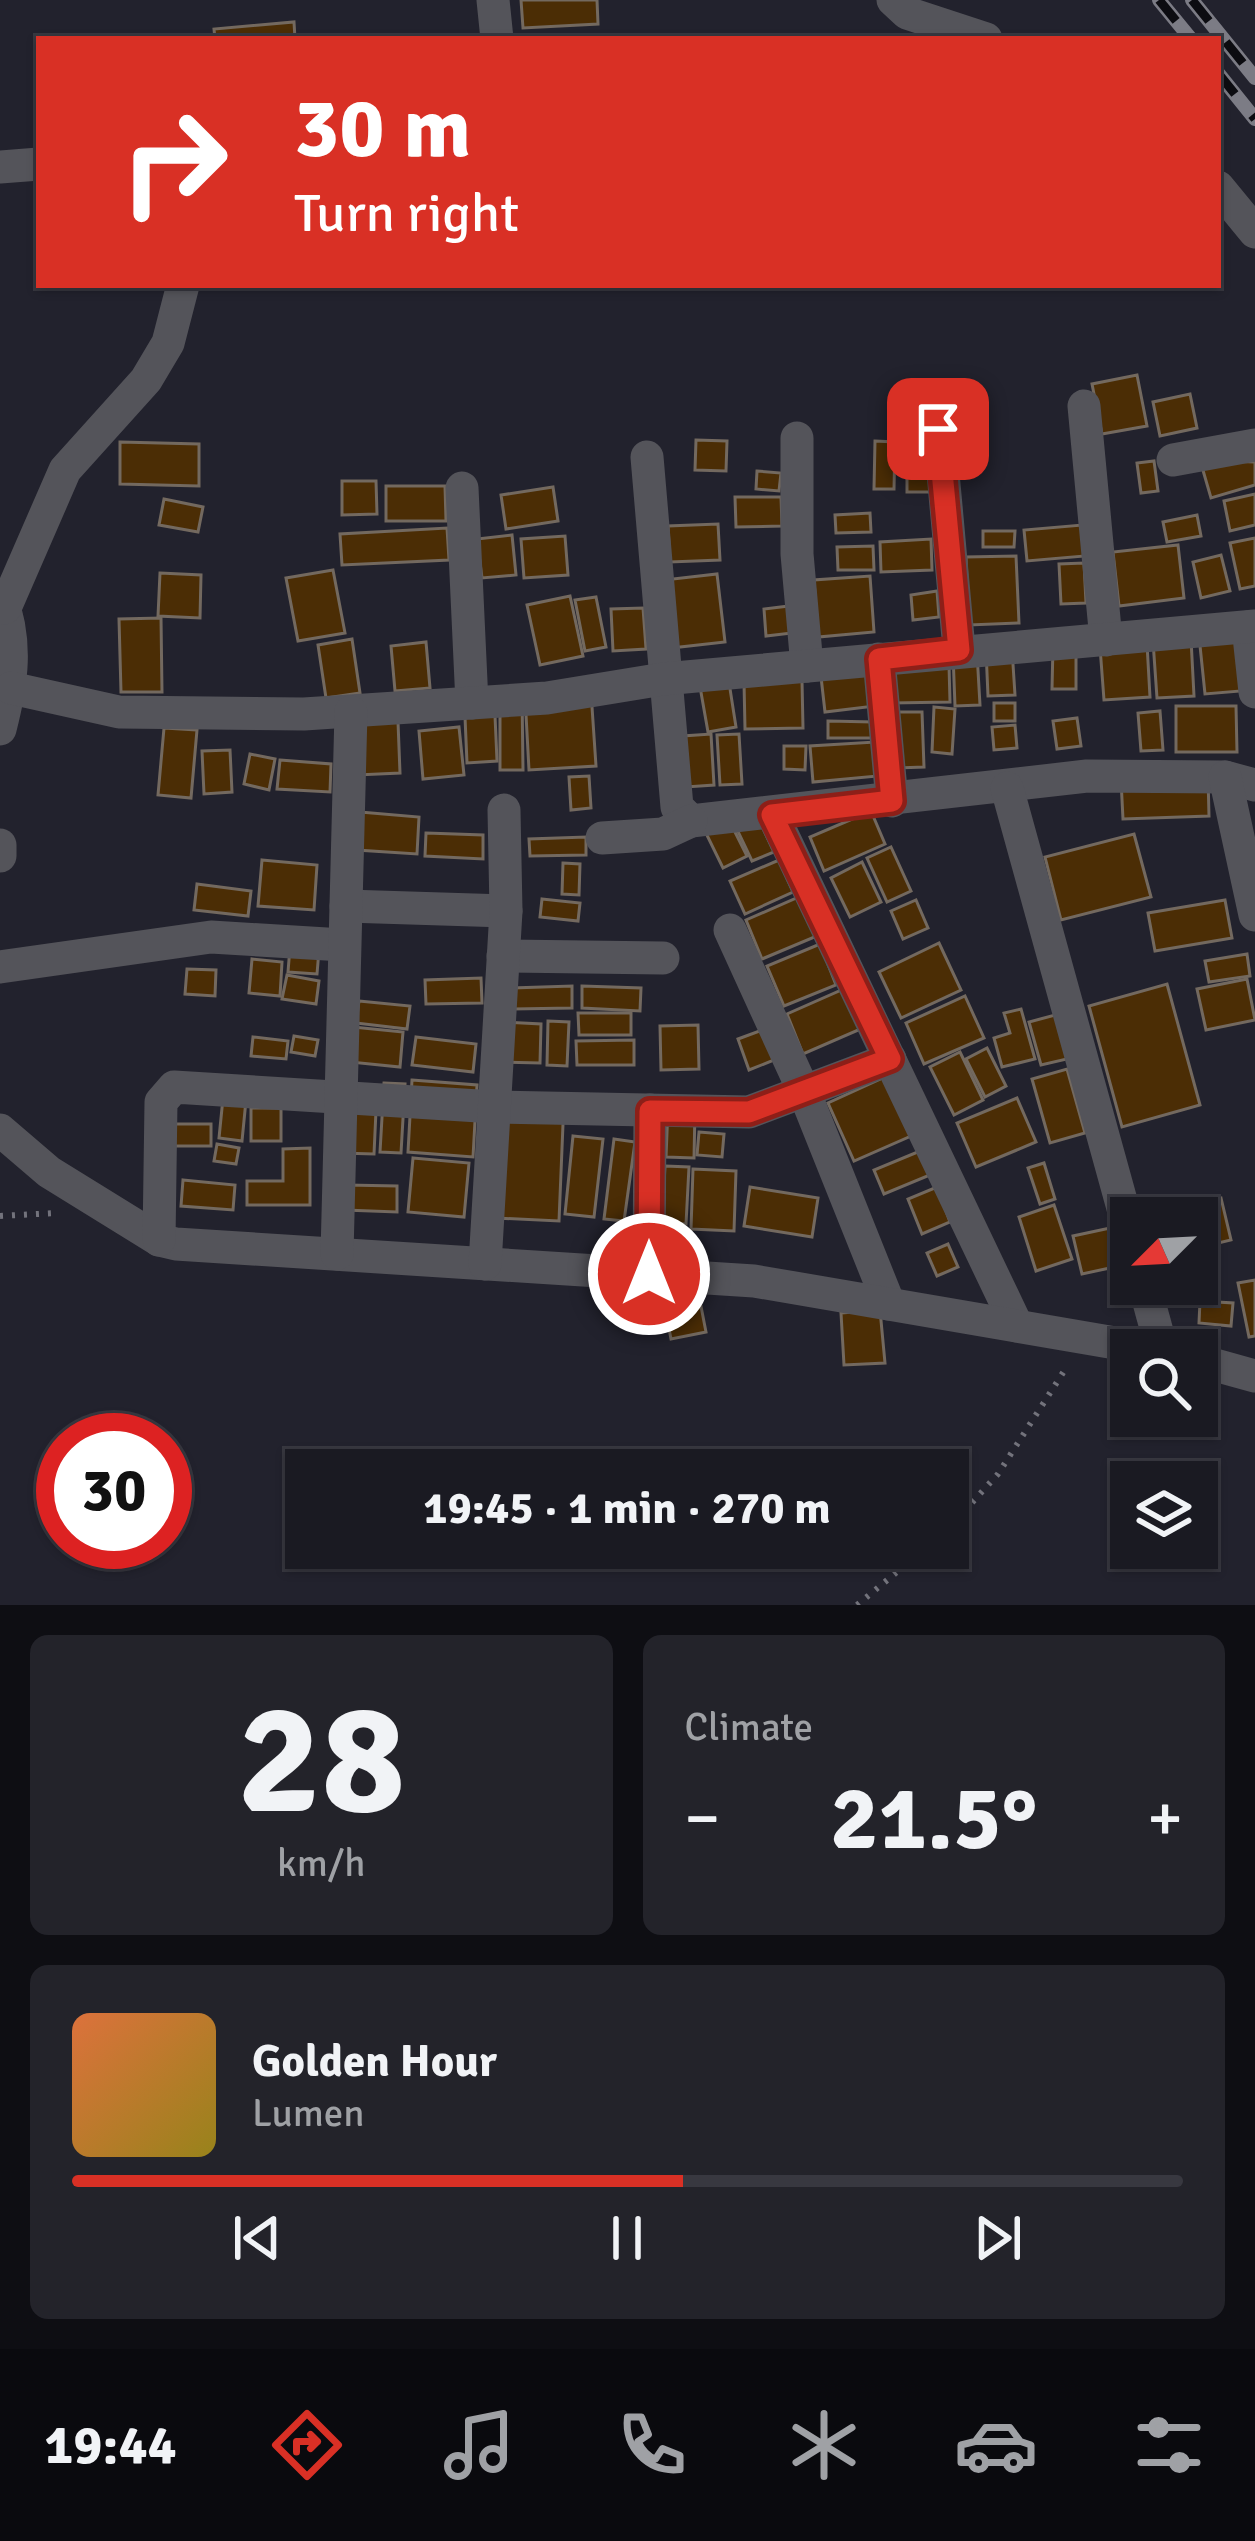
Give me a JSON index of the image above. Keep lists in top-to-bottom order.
{
  "north": "bottom left",
  "page": {
    "turn": ["30 m", "Turn right"],
    "limit": "30",
    "trip": "19:45 · 1 min · 270 m",
    "tile": [
      ["28", "km/h"],
      "Climate"
    ],
    "heat": ["−", "21.5°", "+"],
    "song": ["Golden Hour", "Lumen"],
    "tabs": "19:44"
  }
}
